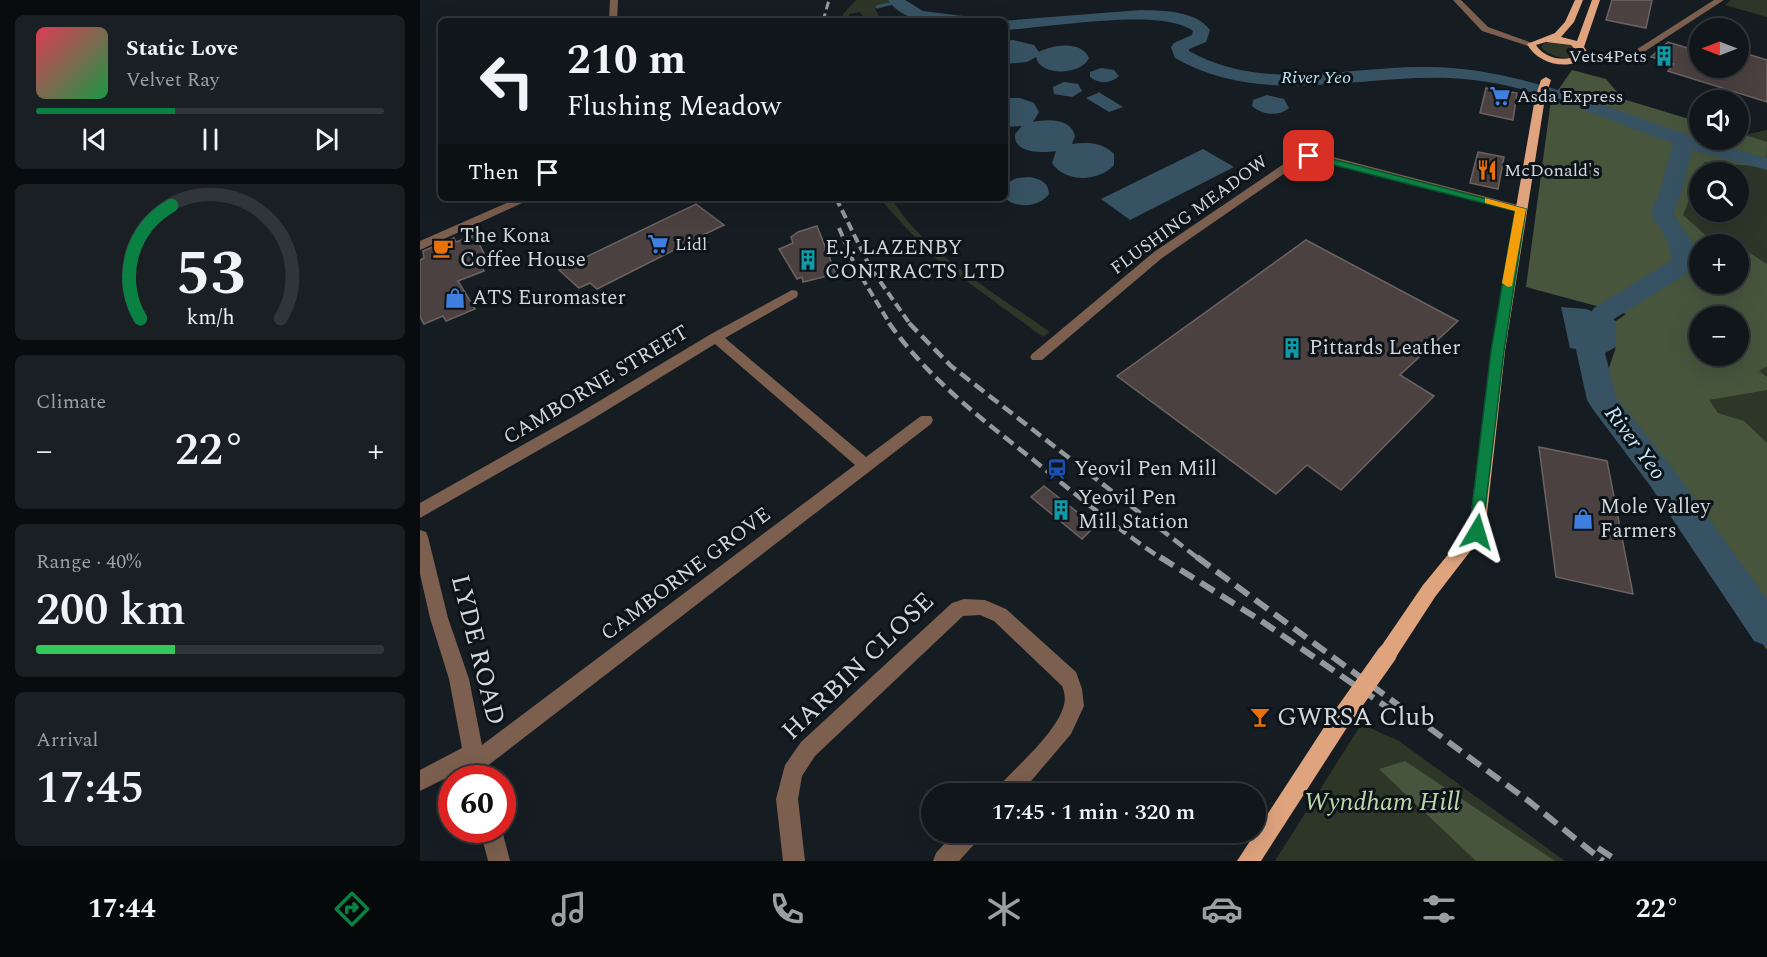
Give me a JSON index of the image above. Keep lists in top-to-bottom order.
{
  "streets": {
    "street": [
      "FLUSHING MEADOW",
      "CAMBORNE STREET",
      "CAMBORNE GROVE",
      "LYDE ROAD",
      "HARBIN CLOSE"
    ]
  },
  "crossings": [
    ["CAMBORNE GROVE", "LYDE ROAD"]
  ],
  "water": ["River Yeo"],
  "parks": ["Wyndham Hill"],
  "places": {
    "building": [
      "Vets4Pets",
      "E.J. LAZENBY CONTRACTS LTD",
      "Pittards Leather",
      "Yeovil Pen Mill Station"
    ],
    "supermarket": ["Asda Express", "Lidl"],
    "restaurant": ["McDonald's"],
    "cafe": ["The Kona Coffee House"],
    "shop": ["ATS Euromaster", "Mole Valley Farmers"],
    "station": ["Yeovil Pen Mill"],
    "bar": ["GWRSA Club"]
  },
  "north": "left",
  "page": {
    "map_buttons": ["+", "−"],
    "turn": ["210 m", "Flushing Meadow"],
    "song": ["Static Love", "Velvet Ray"],
    "then": "Then",
    "tile": [
      "Climate",
      ["Range · 40%", "200 km"],
      ["Arrival", "17:45"]
    ],
    "heat": ["−", "22°", "+"],
    "limit": "60",
    "trip": "17:45 · 1 min · 320 m",
    "tabs": ["17:44", "22°"],
    "gauge": ["53", "km/h"]
  }
}
